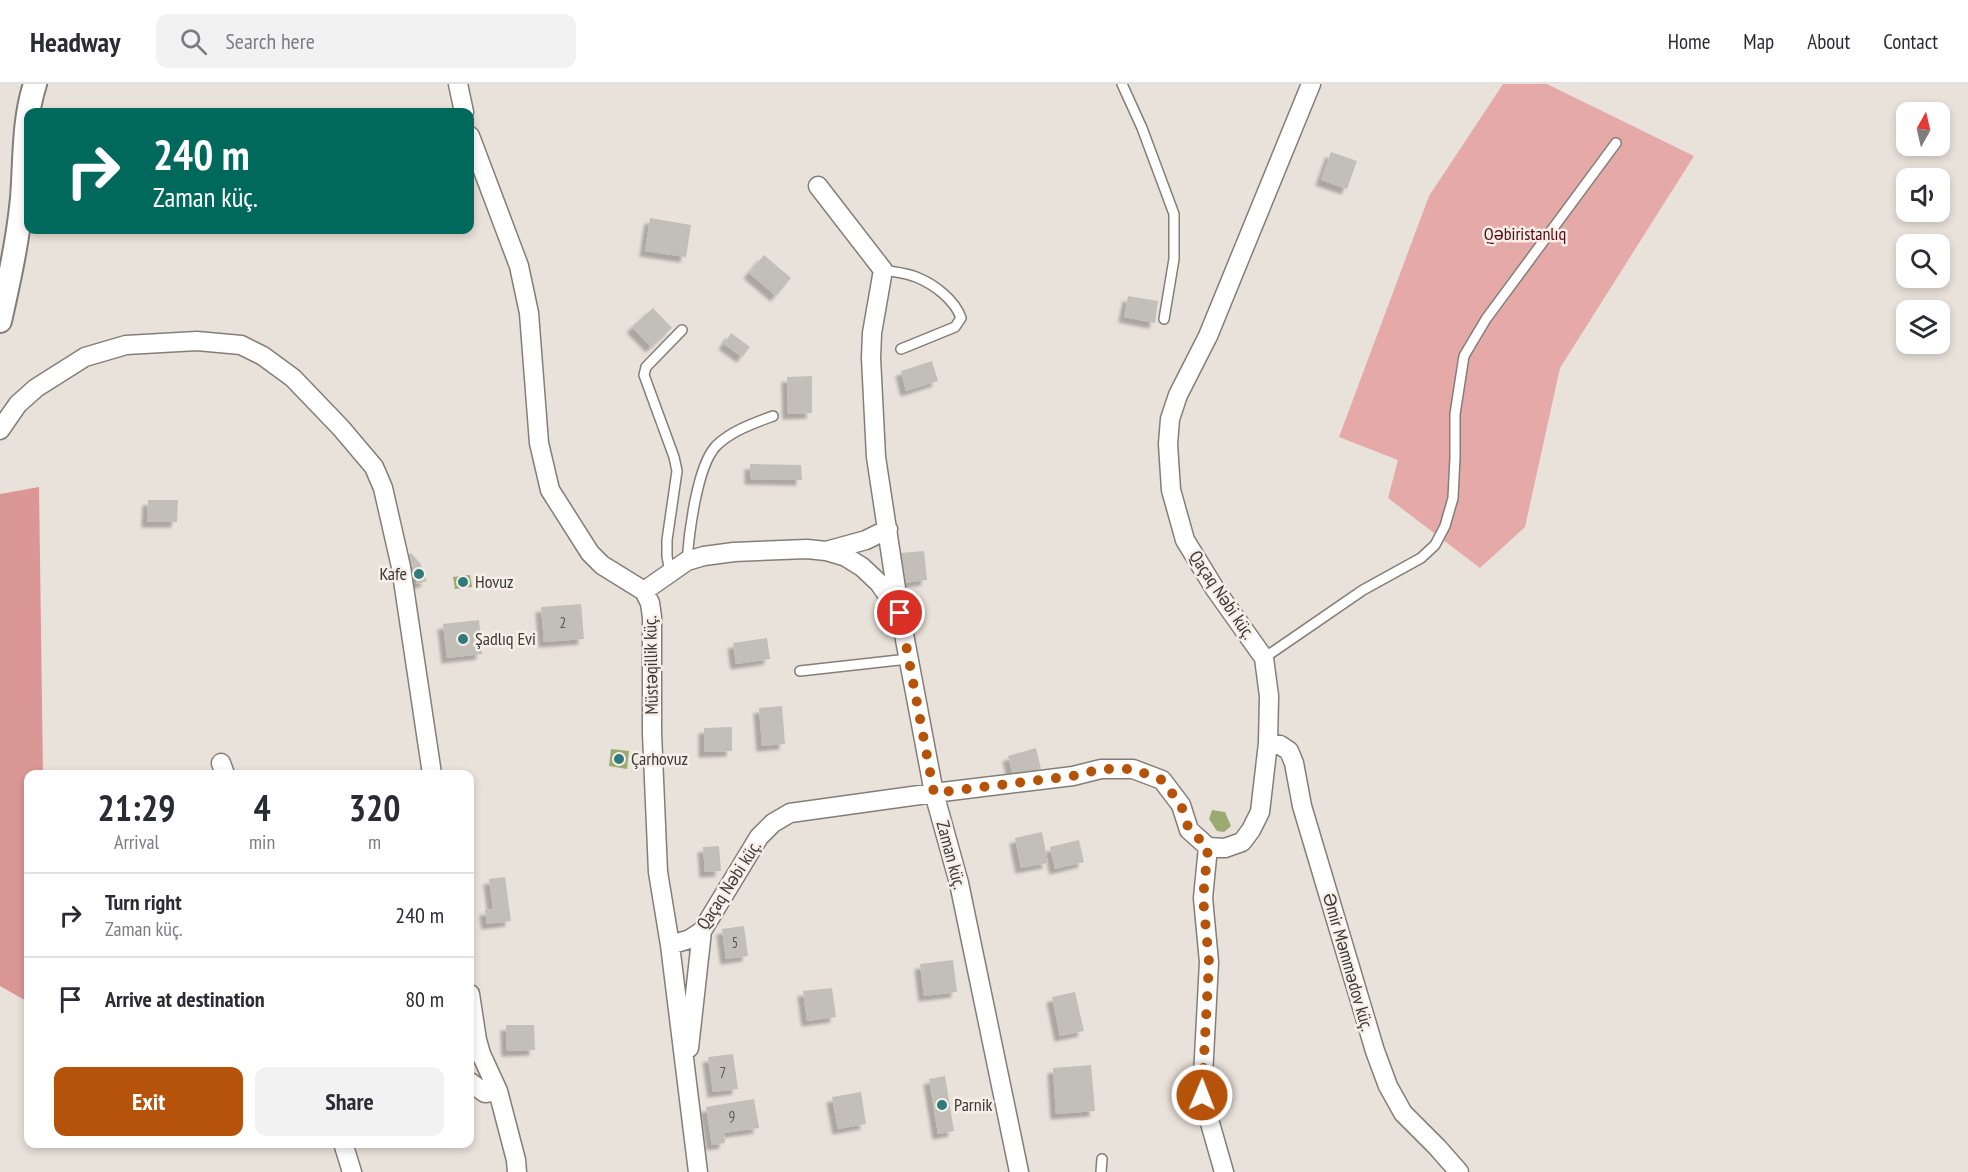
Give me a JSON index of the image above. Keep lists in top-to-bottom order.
{
  "streets": {
    "street": [
      "Qaçaq Nəbi küç.",
      "Müstəqillik küç.",
      "Zaman küç.",
      "Əmir Məmmədov küç."
    ]
  },
  "crossings": [
    ["Qaçaq Nəbi küç.", "Müstəqillik küç."],
    ["Qaçaq Nəbi küç.", "Zaman küç."],
    ["Qaçaq Nəbi küç.", "Əmir Məmmədov küç."],
    ["Müstəqillik küç.", "Zaman küç."]
  ],
  "parks": ["Qəbiristanlıq"],
  "places": [
    "Kafe",
    "Hovuz",
    "Şadlıq Evi",
    "Çarhovuz",
    "Parnik"
  ],
  "house_numbers": [
    "2",
    "5",
    "7",
    "9"
  ],
  "north": "top",
  "page": {
    "header": "Headway",
    "search": "Search here",
    "nav": [
      "Home",
      "Map",
      "About",
      "Contact"
    ],
    "turn": ["240 m", "Zaman küç."],
    "eta": [
      "21:29",
      "Arrival",
      "4",
      "min",
      "320",
      "m"
    ],
    "list": [
      {
        "name": "Turn right",
        "note": "Zaman küç.",
        "value": "240 m"
      },
      {
        "name": "Arrive at destination",
        "value": "80 m"
      }
    ],
    "buttons": ["Exit", "Share"]
  }
}
